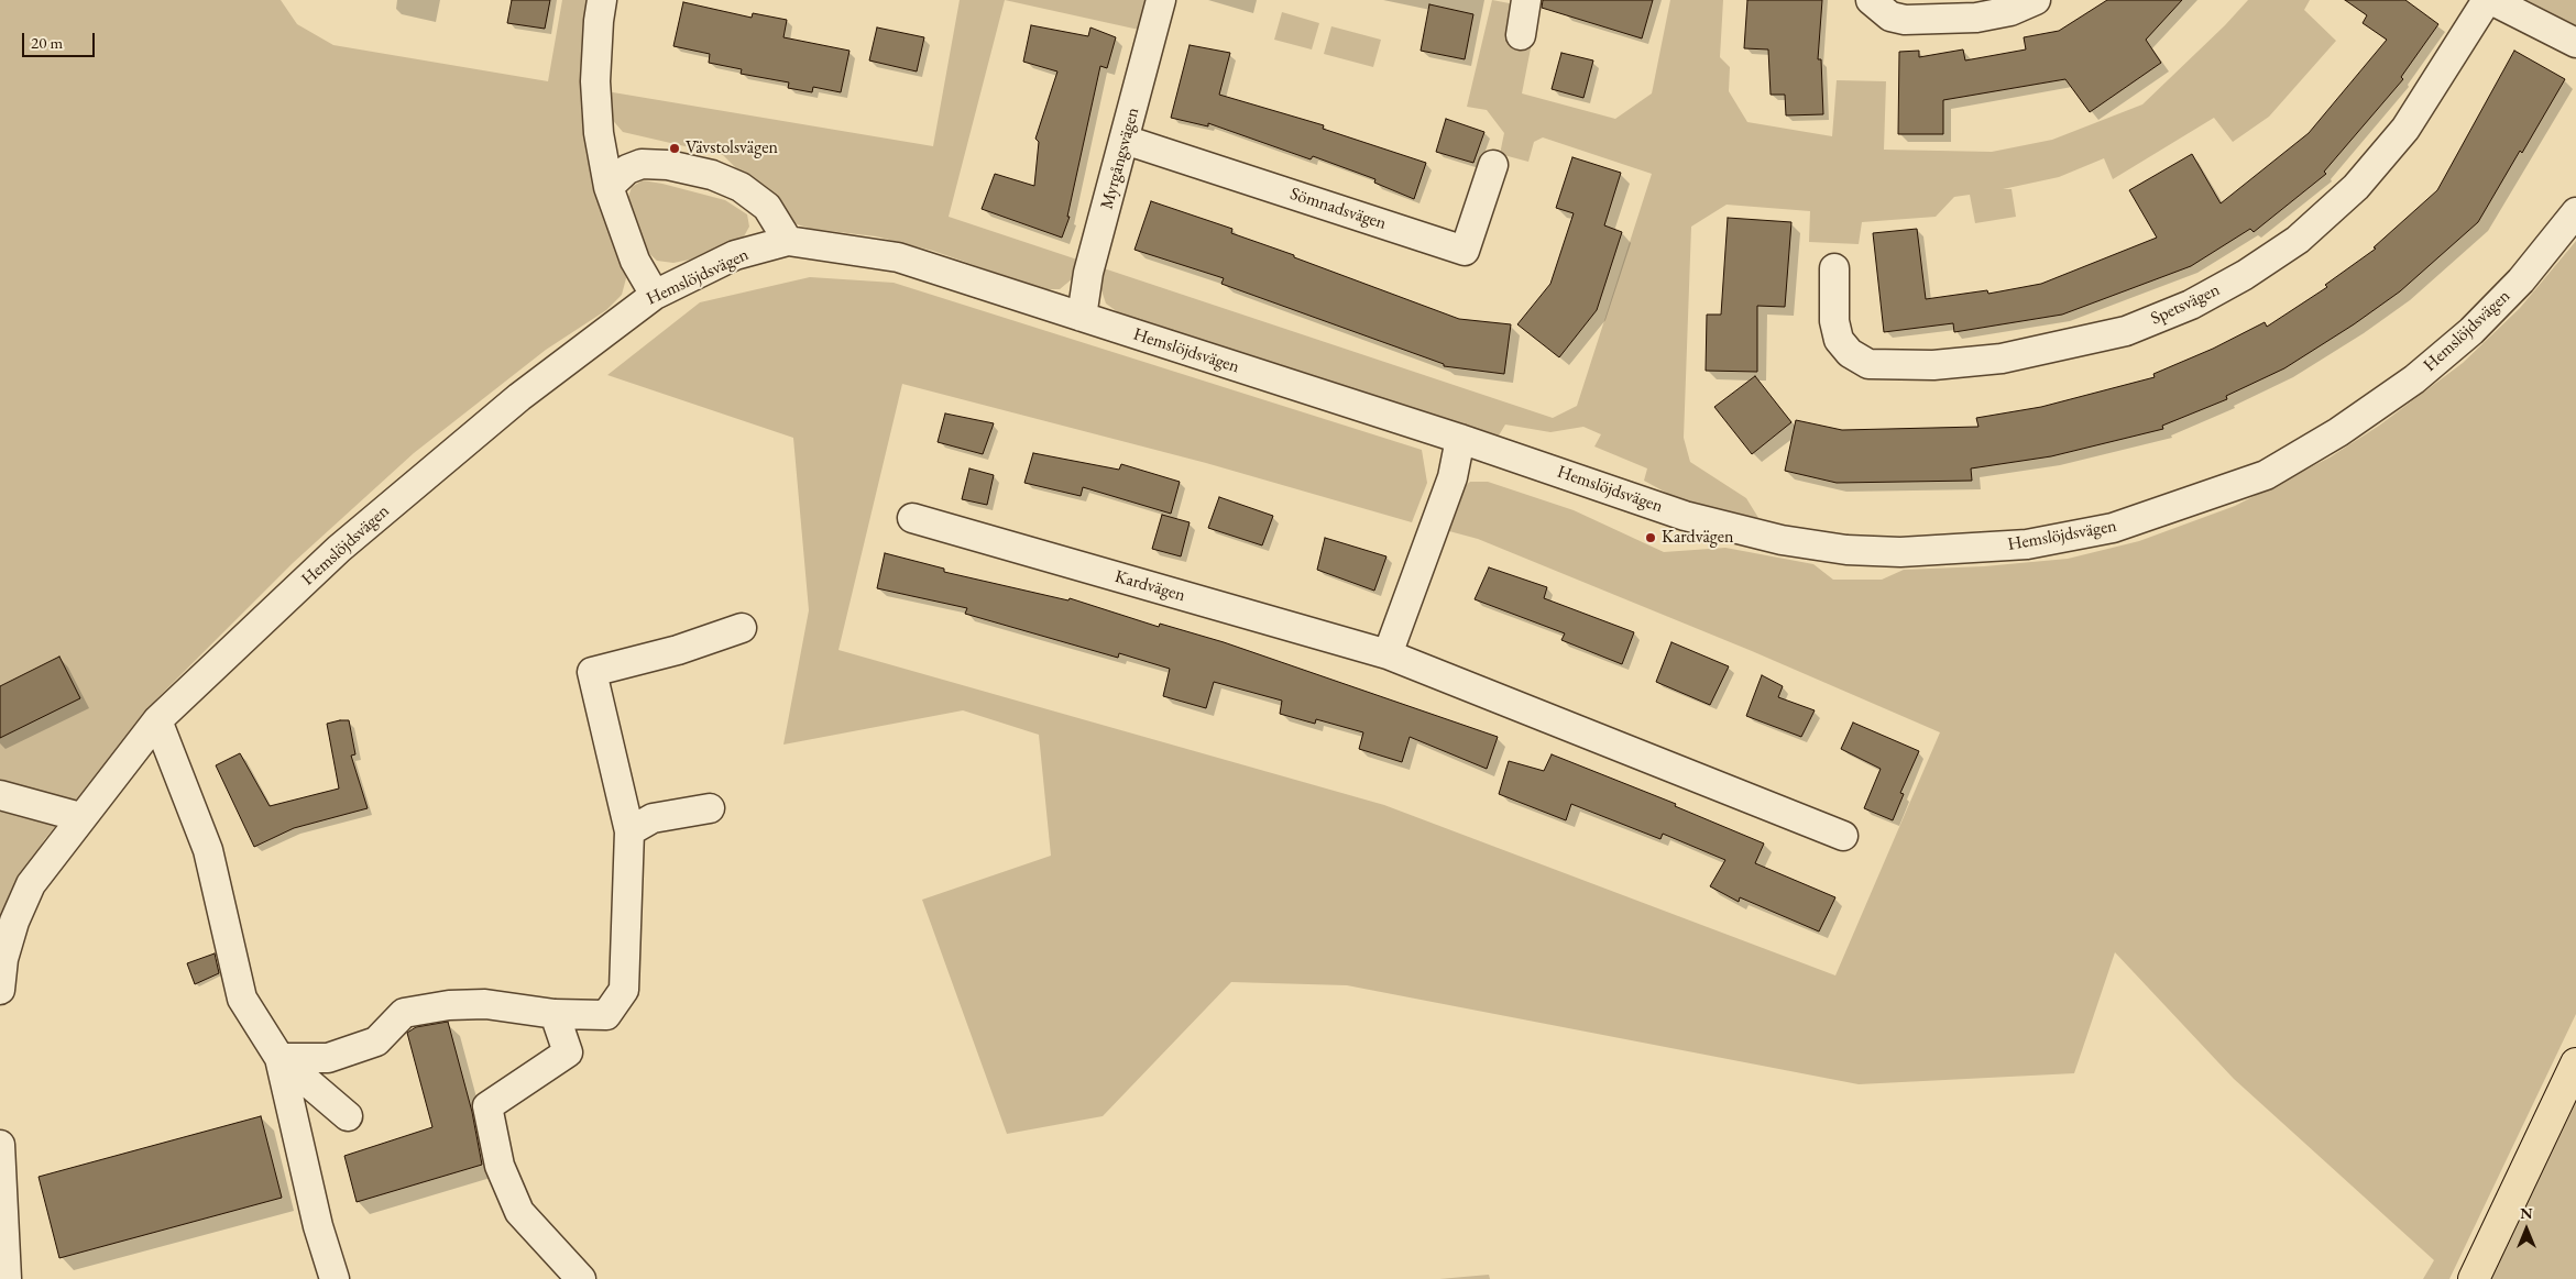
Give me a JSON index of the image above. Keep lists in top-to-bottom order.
{
  "streets": {
    "street": [
      "Myrgångsvägen",
      "Sömnadsvägen",
      "Hemslöjdsvägen",
      "Spetsvägen",
      "Kardvägen"
    ]
  },
  "crossings": [
    ["Myrgångsvägen", "Sömnadsvägen"],
    ["Myrgångsvägen", "Hemslöjdsvägen"]
  ],
  "places": ["Vävstolsvägen", "Kardvägen"],
  "scale_bar": "20 m",
  "north": "top"
}
